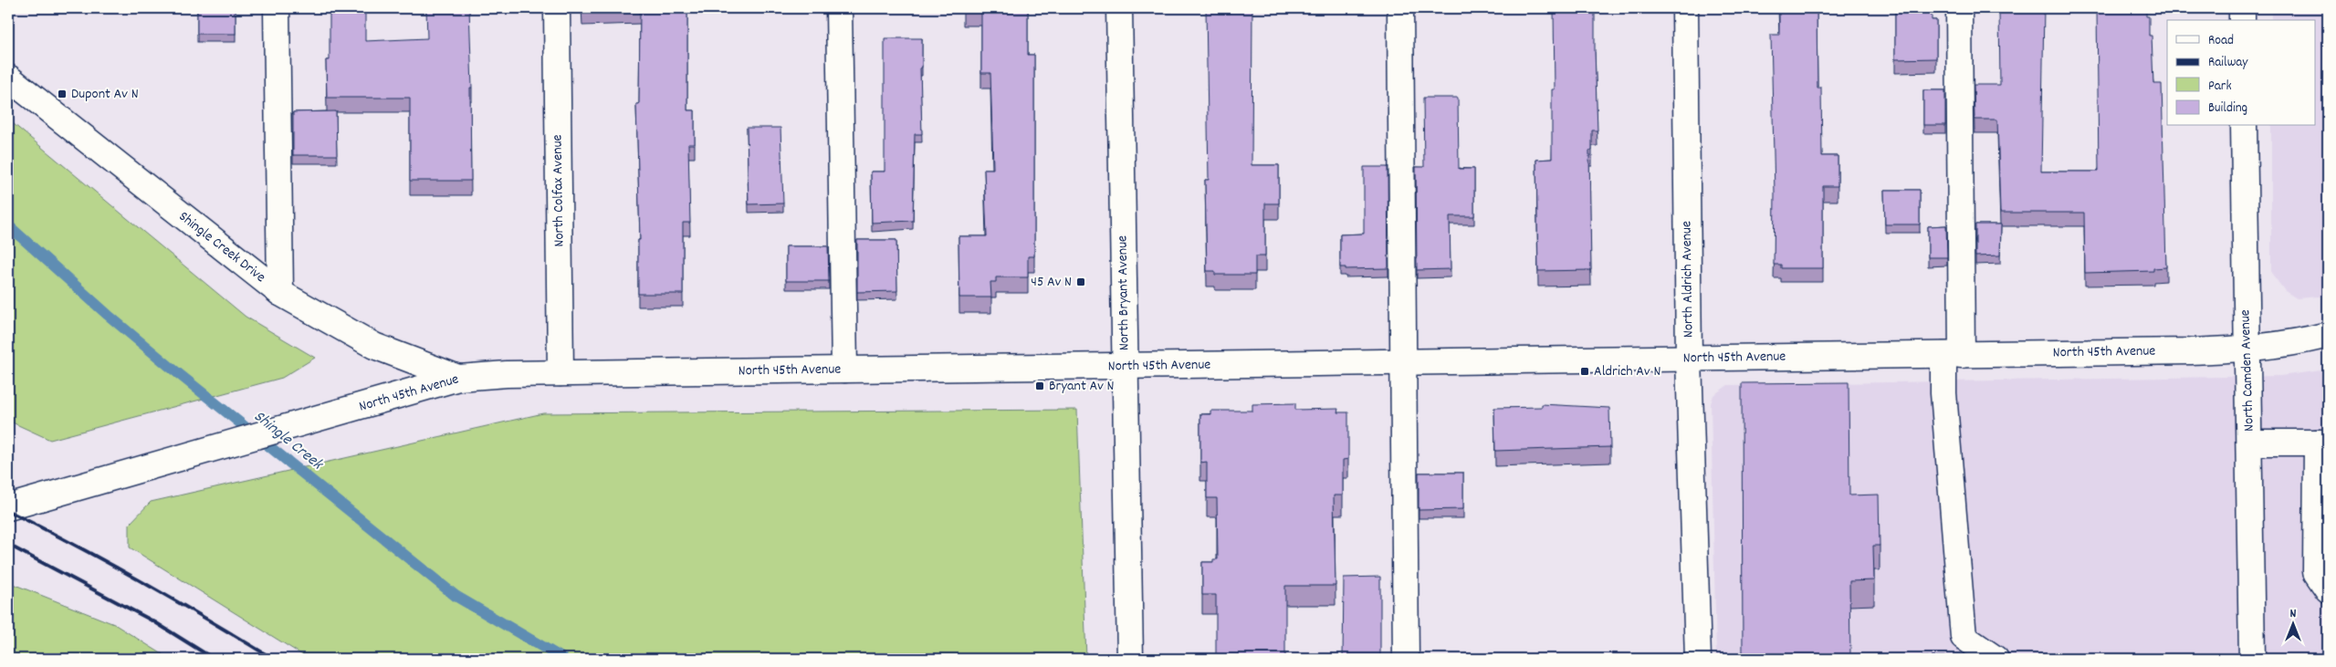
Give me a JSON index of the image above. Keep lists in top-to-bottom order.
{
  "streets": {
    "street": [
      "North Colfax Avenue",
      "Shingle Creek Drive",
      "North Aldrich Avenue",
      "North Bryant Avenue",
      "North 45th Avenue",
      "North Camden Avenue"
    ]
  },
  "crossings": [
    ["North Colfax Avenue", "North 45th Avenue"],
    ["Shingle Creek Drive", "North 45th Avenue"],
    ["North Aldrich Avenue", "North 45th Avenue"],
    ["North Bryant Avenue", "North 45th Avenue"],
    ["North 45th Avenue", "North Camden Avenue"]
  ],
  "water": ["Shingle Creek"],
  "places": {
    "transit": [
      "Dupont Av N",
      "45 Av N",
      "Aldrich Av N",
      "Bryant Av N"
    ]
  },
  "legend": [
    "Road",
    "Railway",
    "Park",
    "Building"
  ],
  "north": "top"
}
